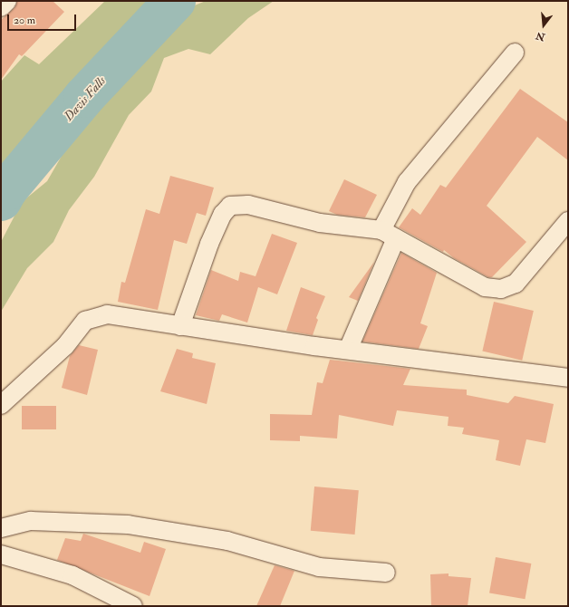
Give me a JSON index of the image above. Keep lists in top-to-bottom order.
{
  "water": ["Davis Falls"],
  "scale_bar": "20 m",
  "north": "bottom"
}
